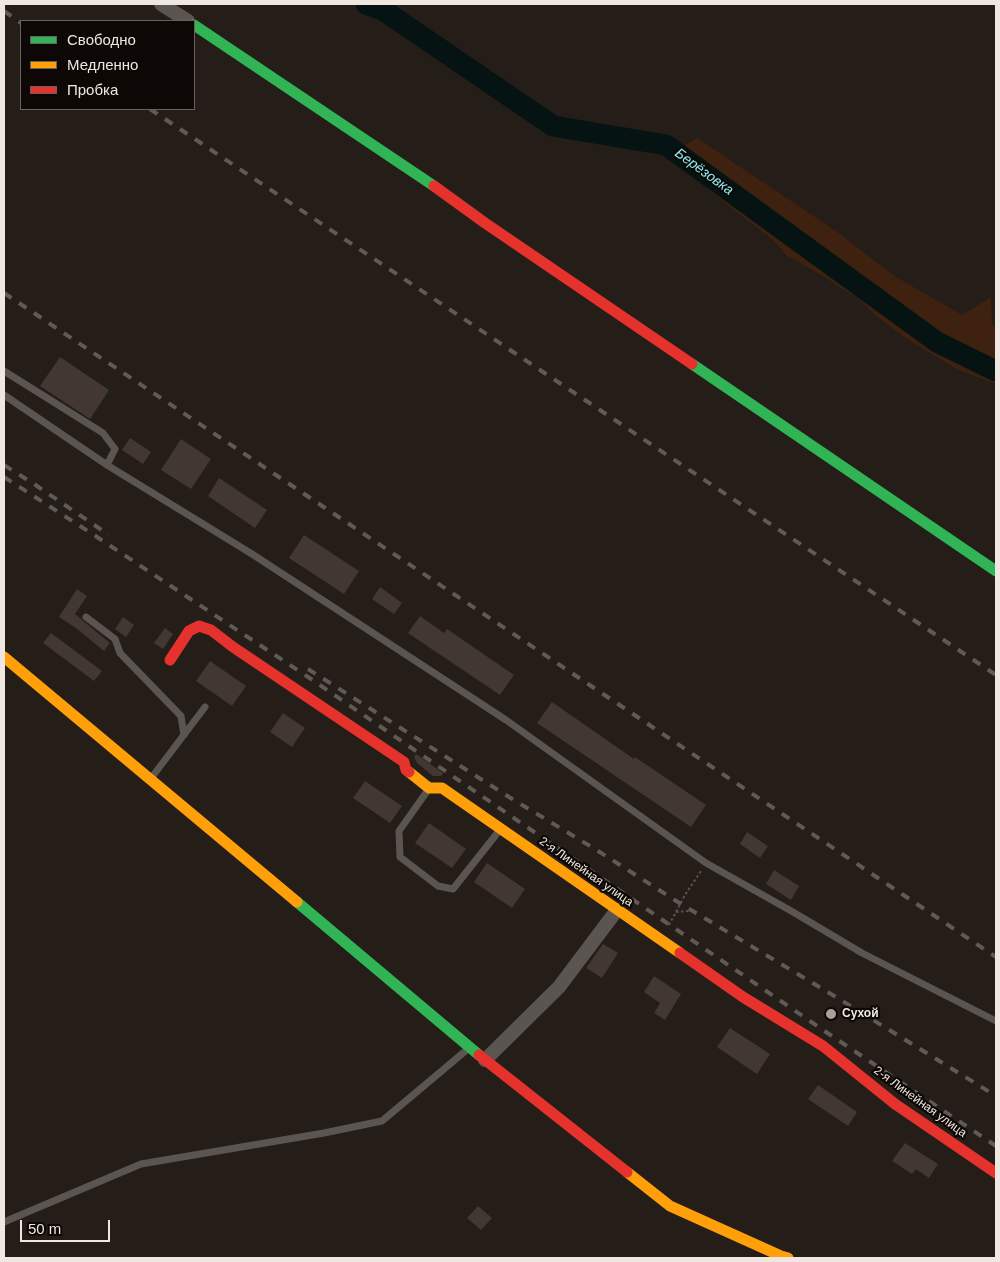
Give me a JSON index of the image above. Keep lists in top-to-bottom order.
{
  "streets": {
    "street": ["2-я Линейная улица"]
  },
  "water": ["Берёзовка"],
  "places": ["Сухой"],
  "legend": ["Свободно", "Медленно", "Пробка"],
  "scale_bar": "50 m"
}
